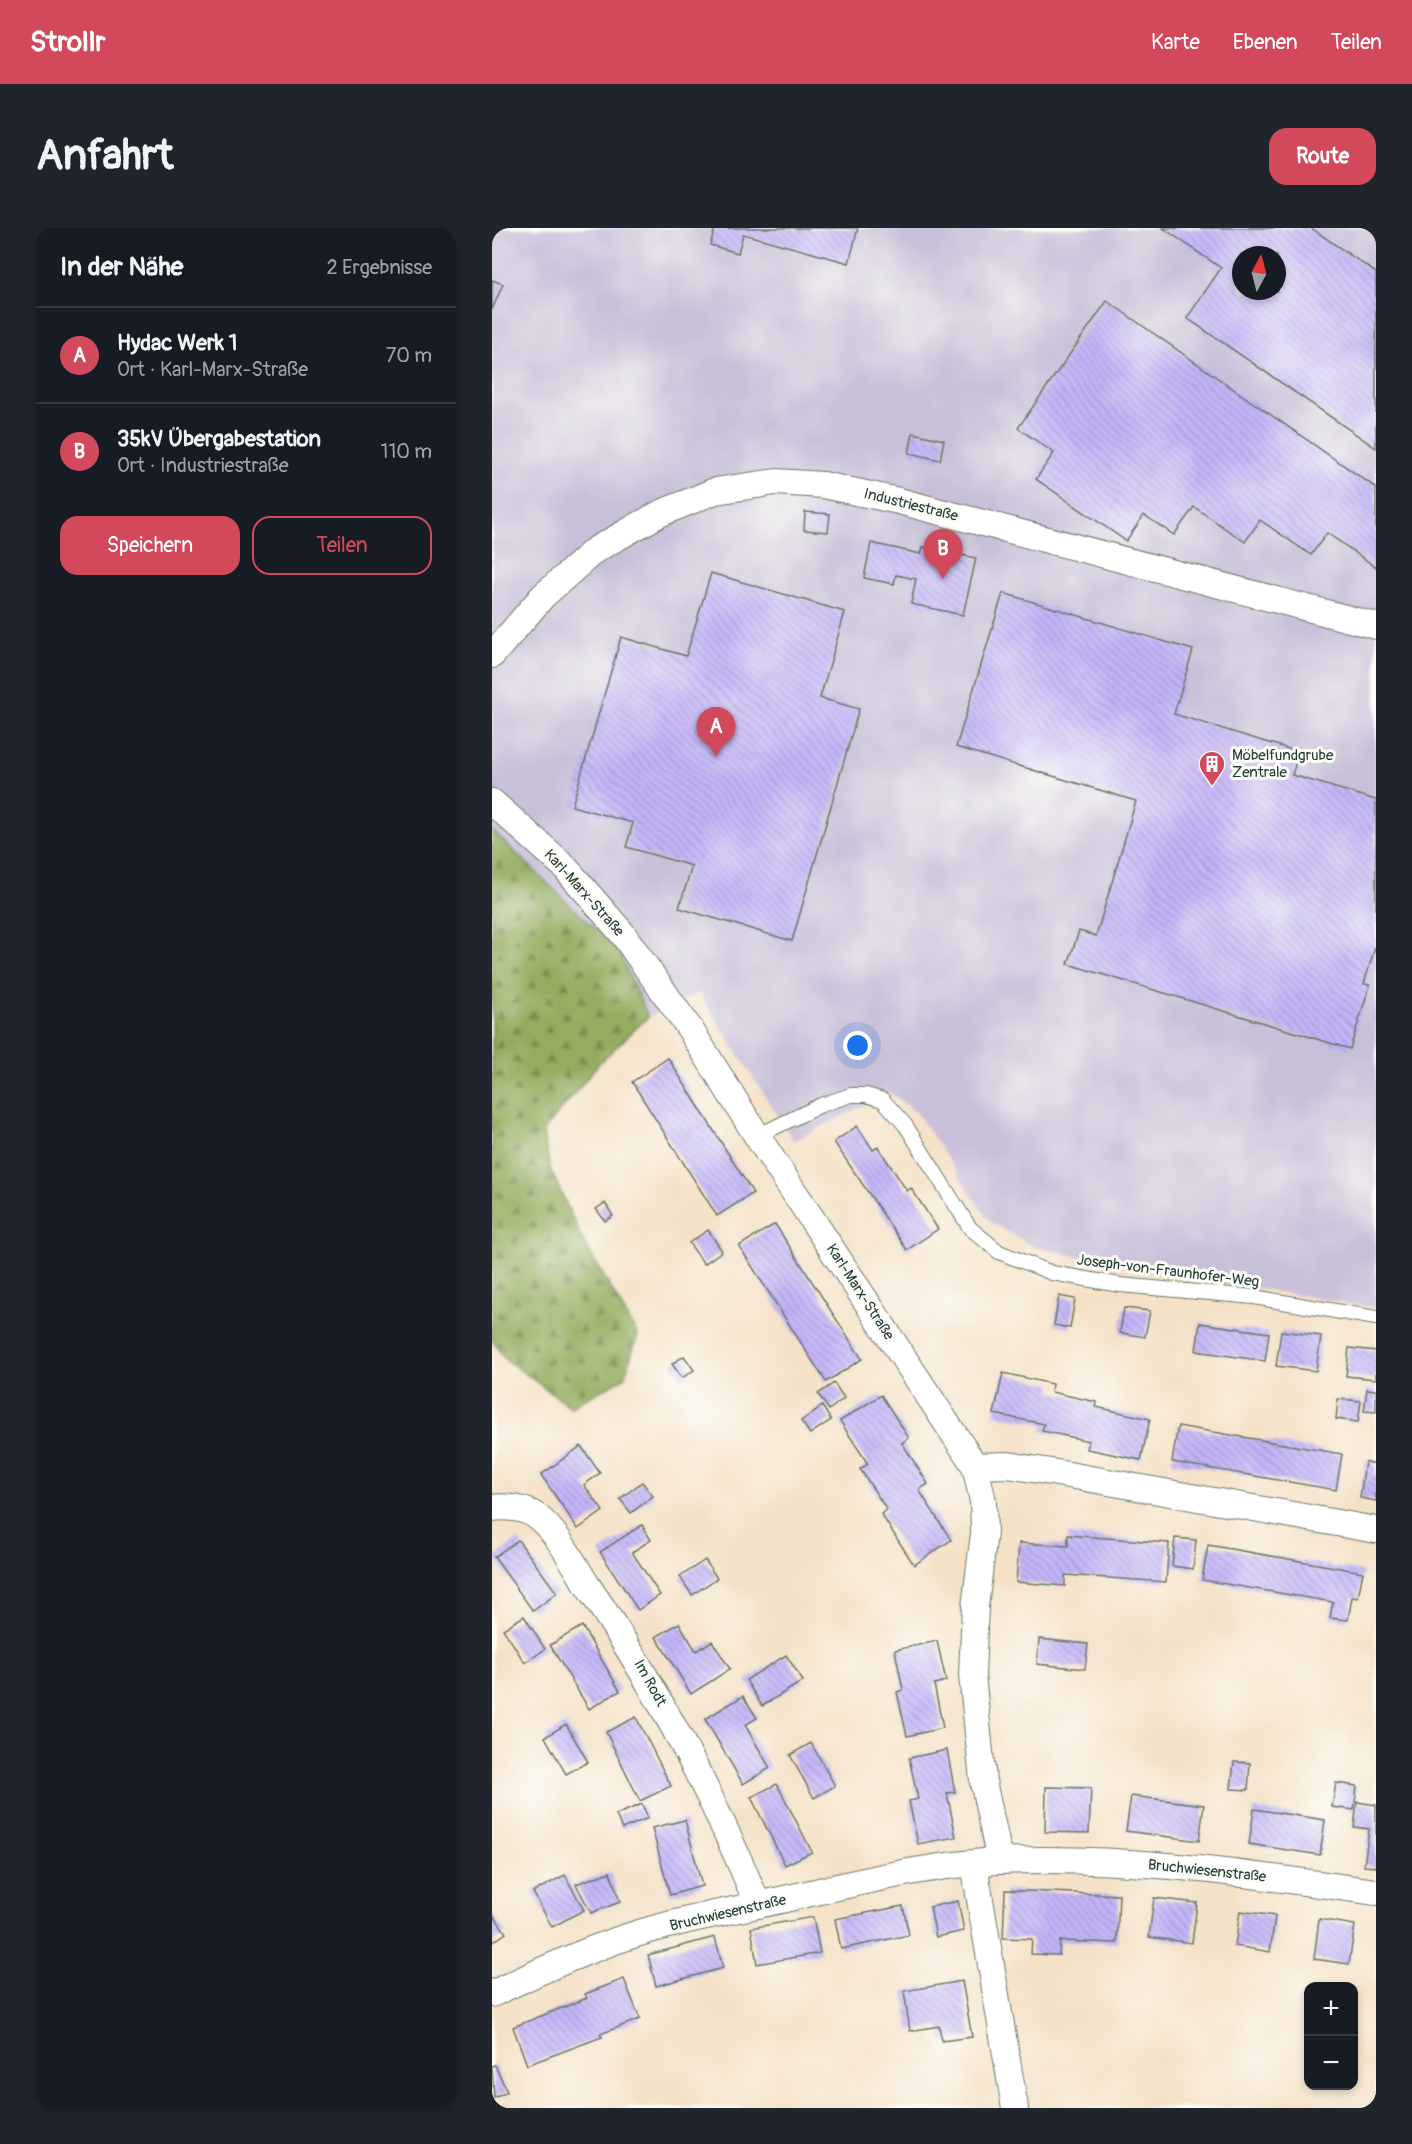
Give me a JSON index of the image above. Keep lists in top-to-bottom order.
{
  "streets": {
    "street": [
      "Industriestraße",
      "Karl-Marx-Straße",
      "Im Rodt",
      "Bruchwiesenstraße"
    ],
    "lane": ["Joseph-von-Fraunhofer-Weg"]
  },
  "crossings": [
    ["Karl-Marx-Straße", "Joseph-von-Fraunhofer-Weg"],
    ["Im Rodt", "Bruchwiesenstraße"]
  ],
  "places": {
    "building": ["Möbelfundgrube Zentrale"]
  },
  "north": "top",
  "page": {
    "header": "Strollr",
    "nav": ["Karte", "Ebenen", "Teilen"],
    "buttons": [
      "Route",
      ["Speichern", "Teilen"]
    ],
    "title": "Anfahrt",
    "heading": ["In der Nähe", "2 Ergebnisse"],
    "list": [
      {
        "mark": "A",
        "name": "Hydac Werk 1",
        "note": "Ort · Karl-Marx-Straße",
        "value": "70 m"
      },
      {
        "mark": "B",
        "name": "35kV Übergabestation",
        "note": "Ort · Industriestraße",
        "value": "110 m"
      }
    ],
    "pins": ["B", "A"],
    "map_buttons": ["+", "−"]
  }
}
